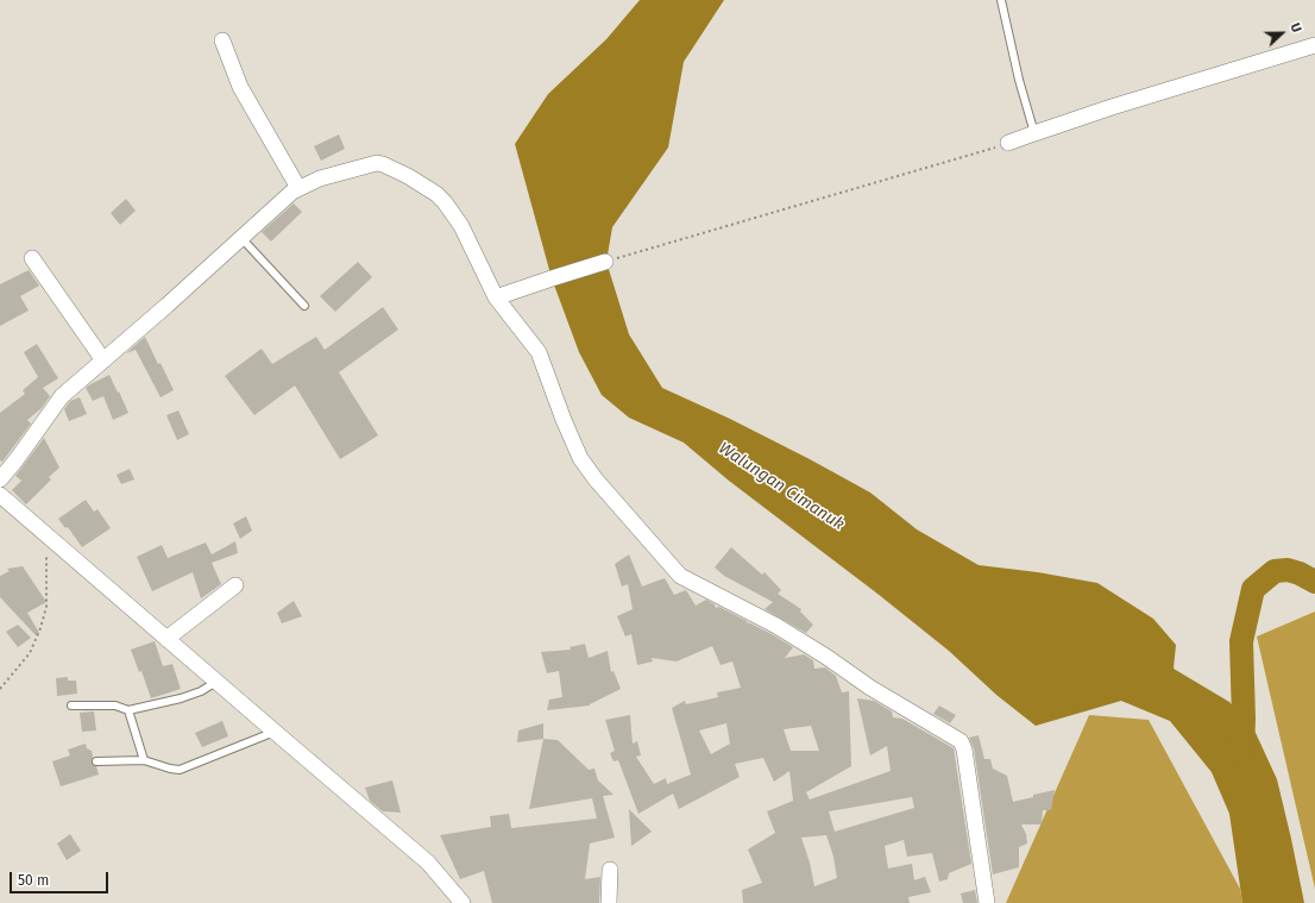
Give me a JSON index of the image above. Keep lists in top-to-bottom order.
{
  "water": ["Walungan Cimanuk"],
  "scale_bar": "50 m",
  "north": "right"
}
